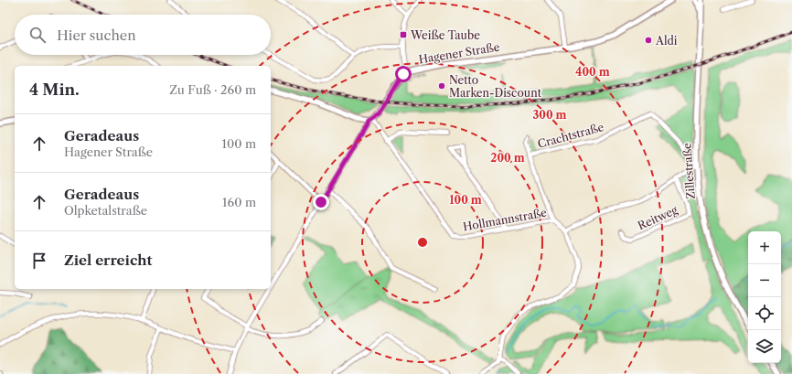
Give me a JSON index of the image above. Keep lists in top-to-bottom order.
{
  "streets": {
    "main road": ["Hagener Straße", "Zillestraße"],
    "street": ["Crachtstraße", "Reitweg", "Hollmannstraße"]
  },
  "crossings": [
    ["Hagener Straße", "Hollmannstraße"],
    ["Crachtstraße", "Zillestraße"],
    ["Crachtstraße", "Hollmannstraße"]
  ],
  "places": {
    "transit": ["Weiße Taube"],
    "other": ["Aldi", "Netto Marken-Discount"]
  },
  "page": {
    "search": "Hier suchen",
    "heading": ["4 Min.", "Zu Fuß · 260 m"],
    "list": [
      ["Geradeaus", "Hagener Straße", "100 m"],
      ["Geradeaus", "Olpketalstraße", "160 m"],
      "Ziel erreicht"
    ],
    "map_buttons": ["+", "−"]
  },
  "rings": [
    "400 m",
    "300 m",
    "200 m",
    "100 m"
  ]
}
